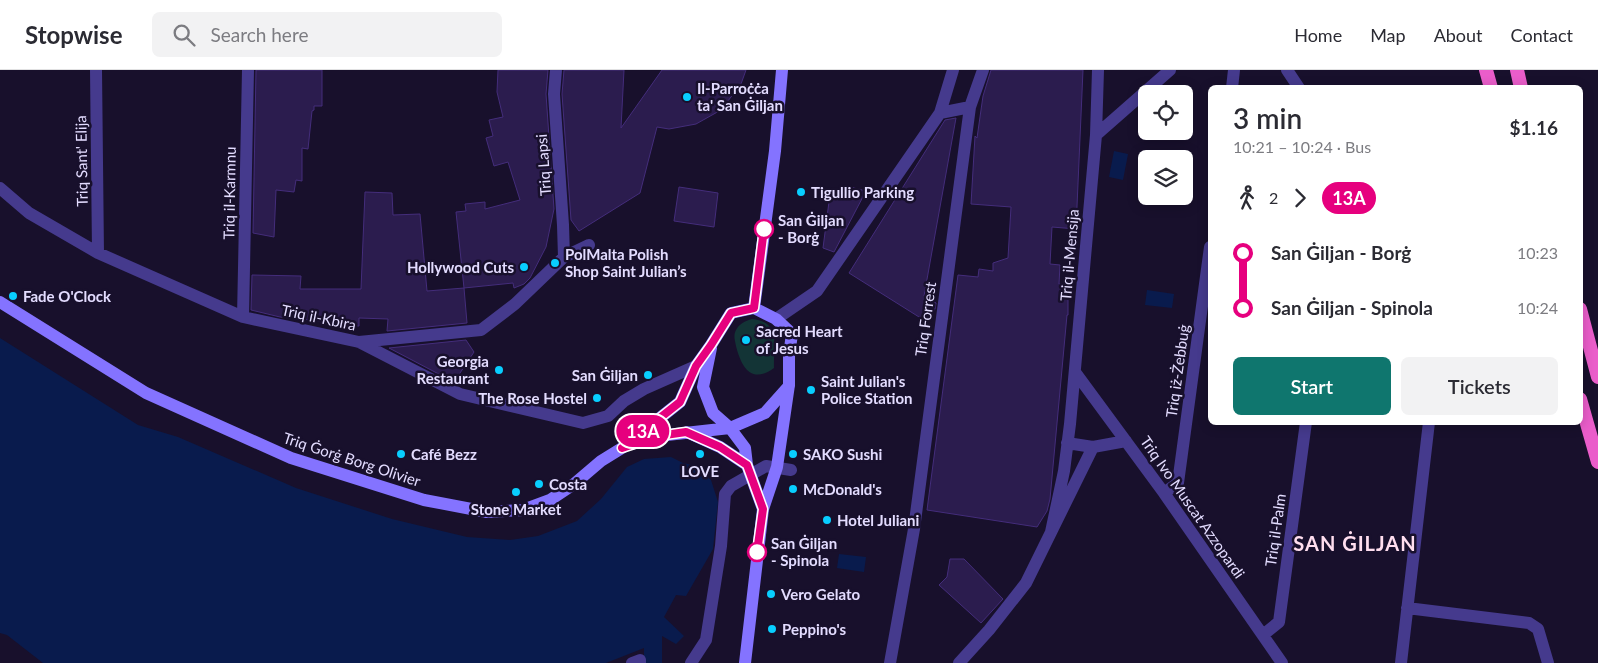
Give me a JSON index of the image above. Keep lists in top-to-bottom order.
{
  "streets": {
    "main road": ["Triq Ġorġ Borg Olivier"],
    "street": [
      "Triq Sant' Elija",
      "Triq Lapsi",
      "Triq il-Karmnu",
      "Triq il-Mensija",
      "Triq il-Kbira",
      "Triq Forrest",
      "Triq iż-Żebbuġ",
      "Triq Ivo Muscat Azzopardi",
      "Triq il-Palm"
    ]
  },
  "crossings": [
    ["Triq Sant' Elija", "Triq il-Kbira"],
    ["Triq il-Karmnu", "Triq il-Kbira"],
    ["Triq il-Mensija", "Triq Ivo Muscat Azzopardi"],
    ["Triq iż-Żebbuġ", "Triq Ivo Muscat Azzopardi"],
    ["Triq Ivo Muscat Azzopardi", "Triq il-Palm"]
  ],
  "districts": ["SAN ĠILJAN"],
  "places": [
    "Il-Parroċċa ta' San Ġiljan",
    "Tigullio Parking",
    "San Ġiljan - Borġ",
    "PolMalta Polish Shop Saint Julian’s",
    "Hollywood Cuts",
    "Fade O'Clock",
    "Sacred Heart of Jesus",
    "Georgia Restaurant",
    "San Ġiljan",
    "Saint Julian's Police Station",
    "The Rose Hostel",
    "Café Bezz",
    "LOVE",
    "SAKO Sushi",
    "Costa",
    "McDonald's",
    "Stone Market",
    "Hotel Juliani",
    "San Ġiljan - Spinola",
    "Vero Gelato",
    "Peppino's"
  ],
  "lines": ["bus line 13A"],
  "page": {
    "header": "Stopwise",
    "search": "Search here",
    "nav": [
      "Home",
      "Map",
      "About",
      "Contact"
    ],
    "on_map": "13A",
    "heading": ["3 min", "10:21 – 10:24 · Bus", "$1.16"],
    "legs": ["2", "13A"],
    "list": [
      {
        "name": "San Ġiljan - Borġ",
        "value": "10:23"
      },
      {
        "name": "San Ġiljan - Spinola",
        "value": "10:24"
      }
    ],
    "buttons": ["Start", "Tickets"]
  }
}
